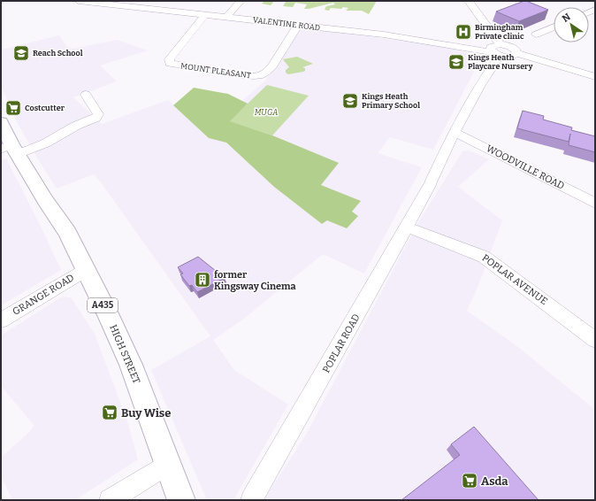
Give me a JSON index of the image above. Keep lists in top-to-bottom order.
{
  "streets": {
    "highway": ["A435", "HIGH STREET"],
    "street": [
      "VALENTINE ROAD",
      "MOUNT PLEASANT",
      "WOODVILLE ROAD",
      "POPLAR AVENUE",
      "GRANGE ROAD",
      "POPLAR ROAD"
    ]
  },
  "crossings": [
    ["VALENTINE ROAD", "MOUNT PLEASANT"],
    ["VALENTINE ROAD", "POPLAR ROAD"],
    ["WOODVILLE ROAD", "POPLAR ROAD"],
    ["POPLAR AVENUE", "POPLAR ROAD"],
    ["GRANGE ROAD", "HIGH STREET"]
  ],
  "parks": ["MUGA"],
  "places": {
    "hospital": ["Birmingham Private clinic"],
    "school or university": ["Reach School", "Kings Heath Playcare Nursery", "Kings Heath Primary School"],
    "supermarket": ["Costcutter", "Buy Wise", "Asda"],
    "building": ["former Kingsway Cinema"]
  },
  "north": "top left"
}
